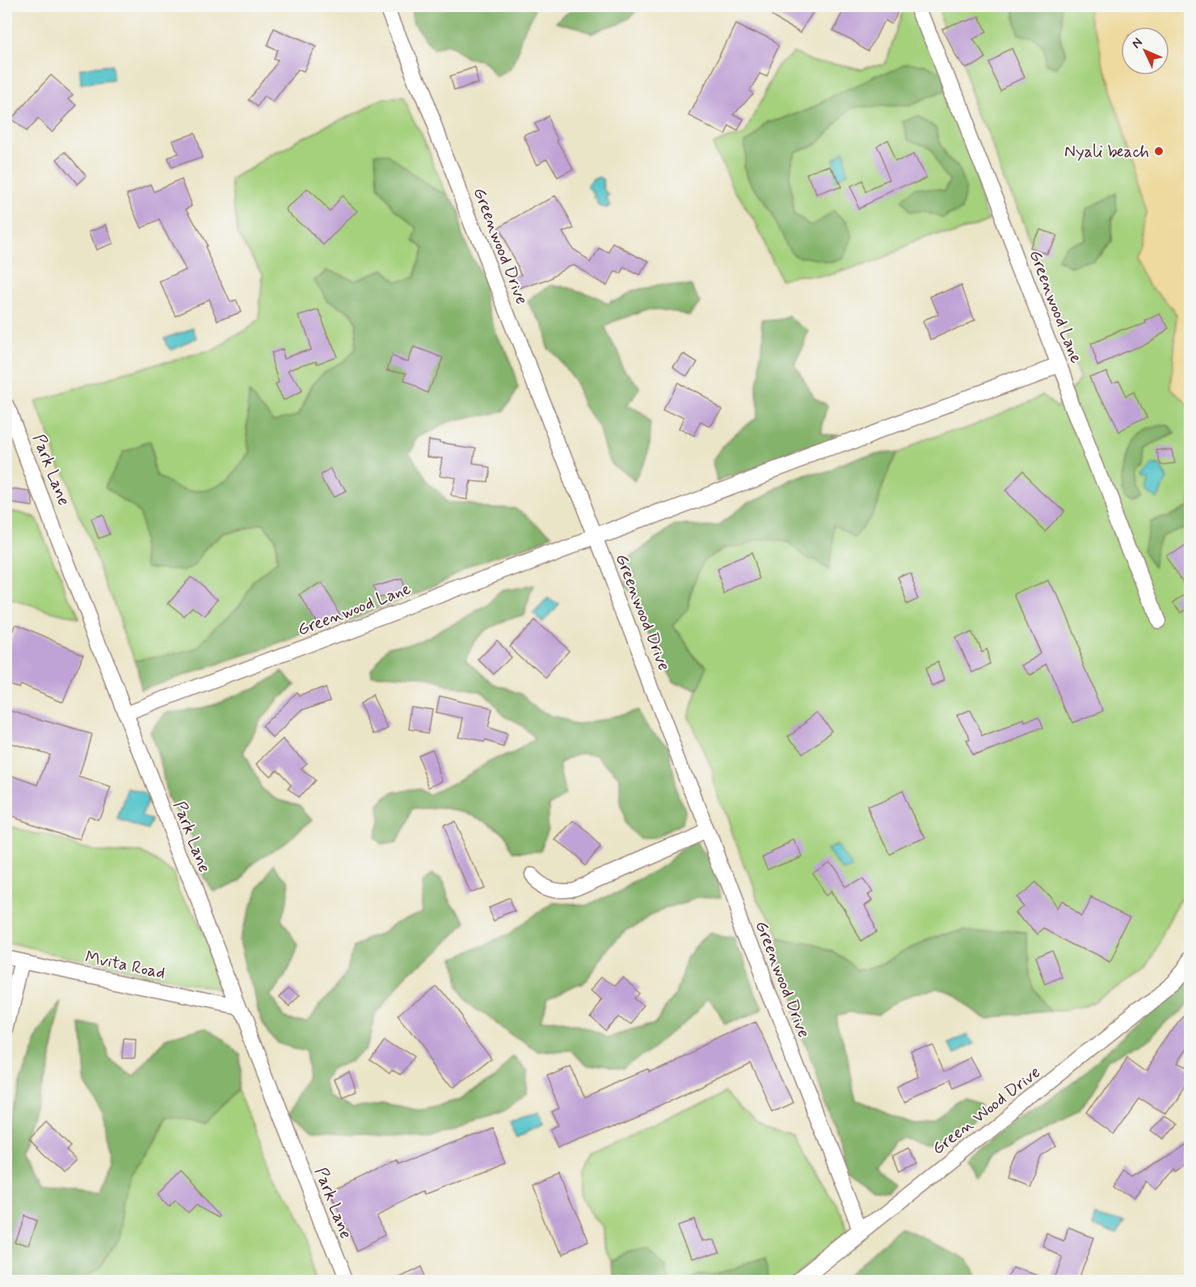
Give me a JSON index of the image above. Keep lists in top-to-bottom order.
{
  "streets": {
    "street": [
      "Greenwood Drive",
      "Greenwood Lane",
      "Park Lane",
      "Mvita Road",
      "Green Wood Drive"
    ]
  },
  "crossings": [
    ["Greenwood Drive", "Greenwood Lane"],
    ["Greenwood Drive", "Green Wood Drive"],
    ["Greenwood Lane", "Park Lane"],
    ["Park Lane", "Mvita Road"]
  ],
  "places": ["Nyali beach"],
  "north": "top left"
}
